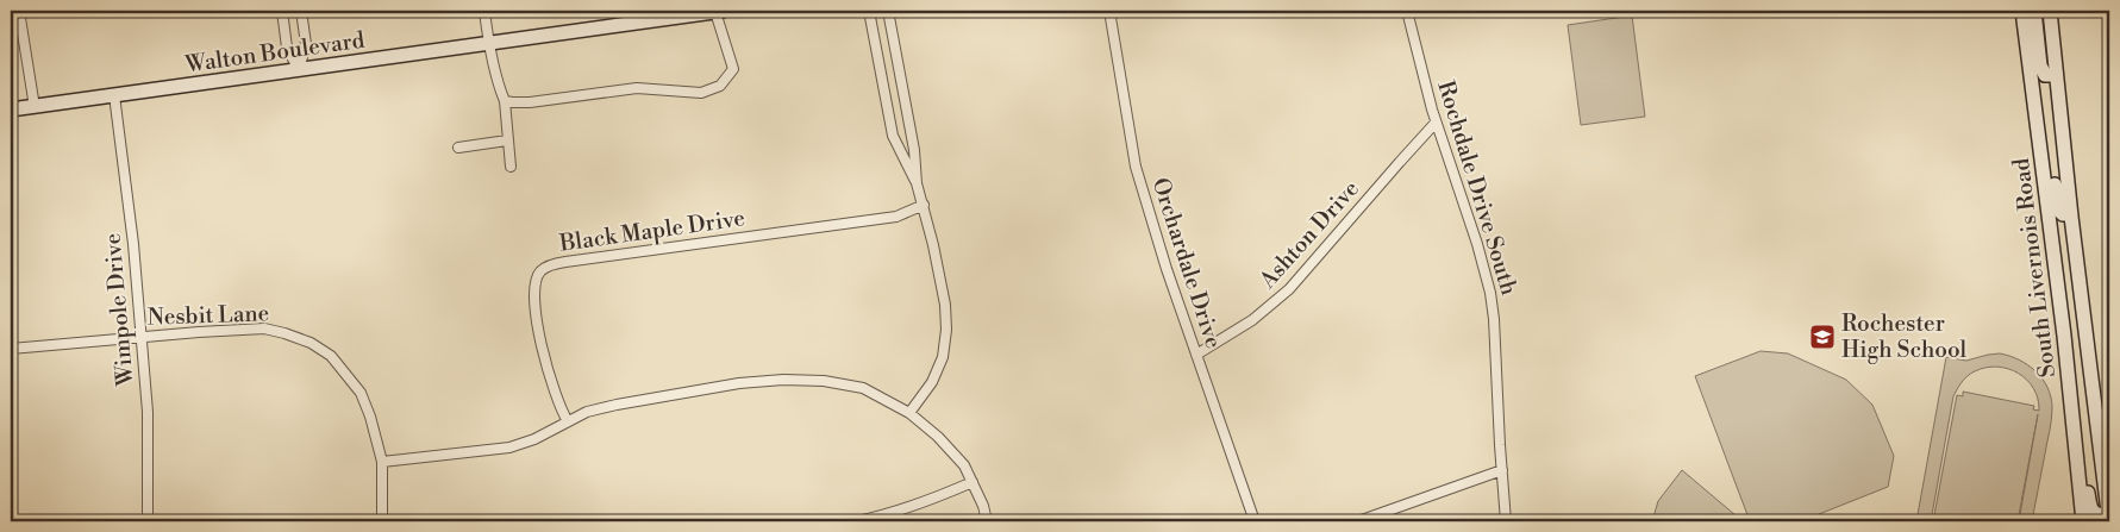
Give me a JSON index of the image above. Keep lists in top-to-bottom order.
{
  "streets": {
    "main road": ["Walton Boulevard", "South Livernois Road"],
    "street": [
      "Rochdale Drive South",
      "Black Maple Drive",
      "Ashton Drive",
      "Orchardale Drive",
      "Wimpole Drive",
      "Nesbit Lane"
    ]
  },
  "crossings": [
    ["Walton Boulevard", "Wimpole Drive"],
    ["Rochdale Drive South", "Ashton Drive"],
    ["Ashton Drive", "Orchardale Drive"],
    ["Wimpole Drive", "Nesbit Lane"]
  ],
  "places": {
    "school or university": ["Rochester High School"]
  }
}
